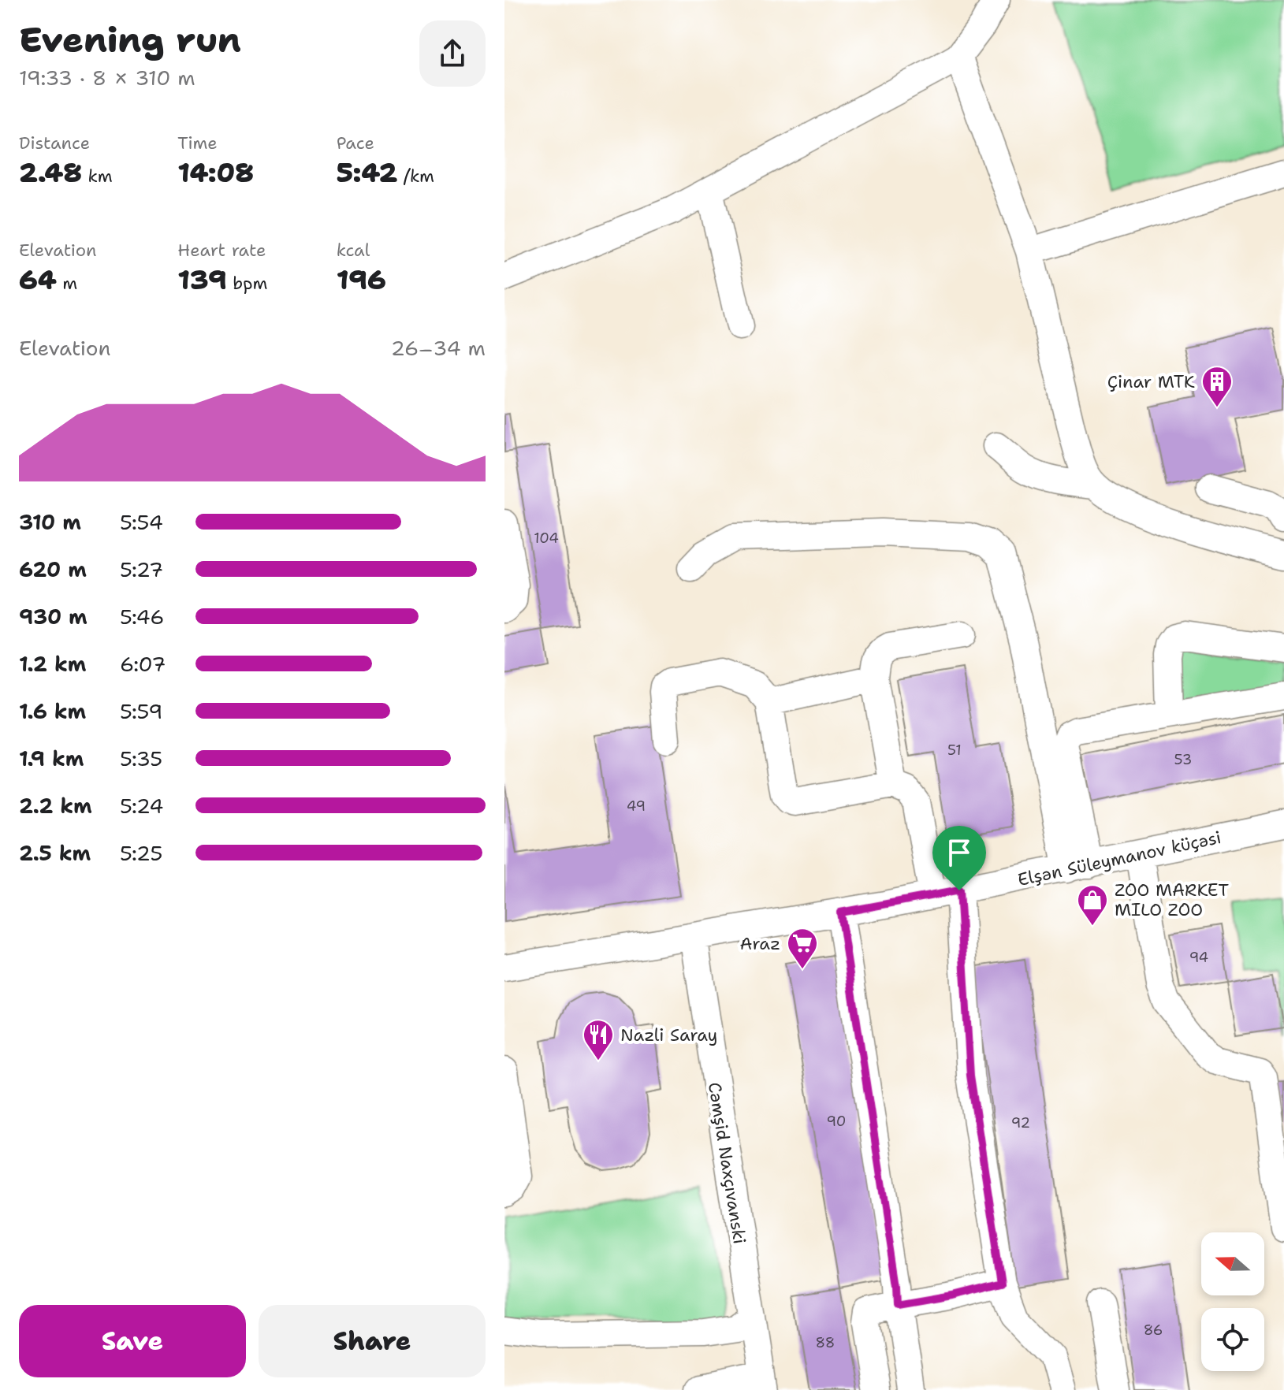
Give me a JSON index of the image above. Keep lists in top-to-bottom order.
{
  "streets": {
    "street": ["Elşən Süleymanov küçəsi", "Cəmşid Naxçıvanski"]
  },
  "crossings": [
    ["Elşən Süleymanov küçəsi", "Cəmşid Naxçıvanski"]
  ],
  "places": {
    "building": ["Çinar MTK"],
    "shop": ["ZOO MARKET MILO ZOO"],
    "supermarket": ["Araz"],
    "restaurant": ["Nazli Saray"]
  },
  "house_numbers": [
    "104",
    "51",
    "53",
    "49",
    "94",
    "90",
    "92",
    "86",
    "88"
  ],
  "north": "left",
  "page": {
    "heading": ["Evening run", "19:33 · 8 × 310 m"],
    "stats": [
      ["Distance", "2.48 km"],
      ["Time", "14:08"],
      ["Pace", "5:42 /km"],
      ["Elevation", "64 m"],
      ["Heart rate", "139 bpm"],
      ["kcal", "196"]
    ],
    "chart": ["Elevation", "26–34 m"],
    "list": [
      {
        "name": "310 m",
        "note": "5:54"
      },
      {
        "name": "620 m",
        "note": "5:27"
      },
      {
        "name": "930 m",
        "note": "5:46"
      },
      {
        "name": "1.2 km",
        "note": "6:07"
      },
      {
        "name": "1.6 km",
        "note": "5:59"
      },
      {
        "name": "1.9 km",
        "note": "5:35"
      },
      {
        "name": "2.2 km",
        "note": "5:24"
      },
      {
        "name": "2.5 km",
        "note": "5:25"
      }
    ],
    "buttons": ["Save", "Share"]
  }
}
